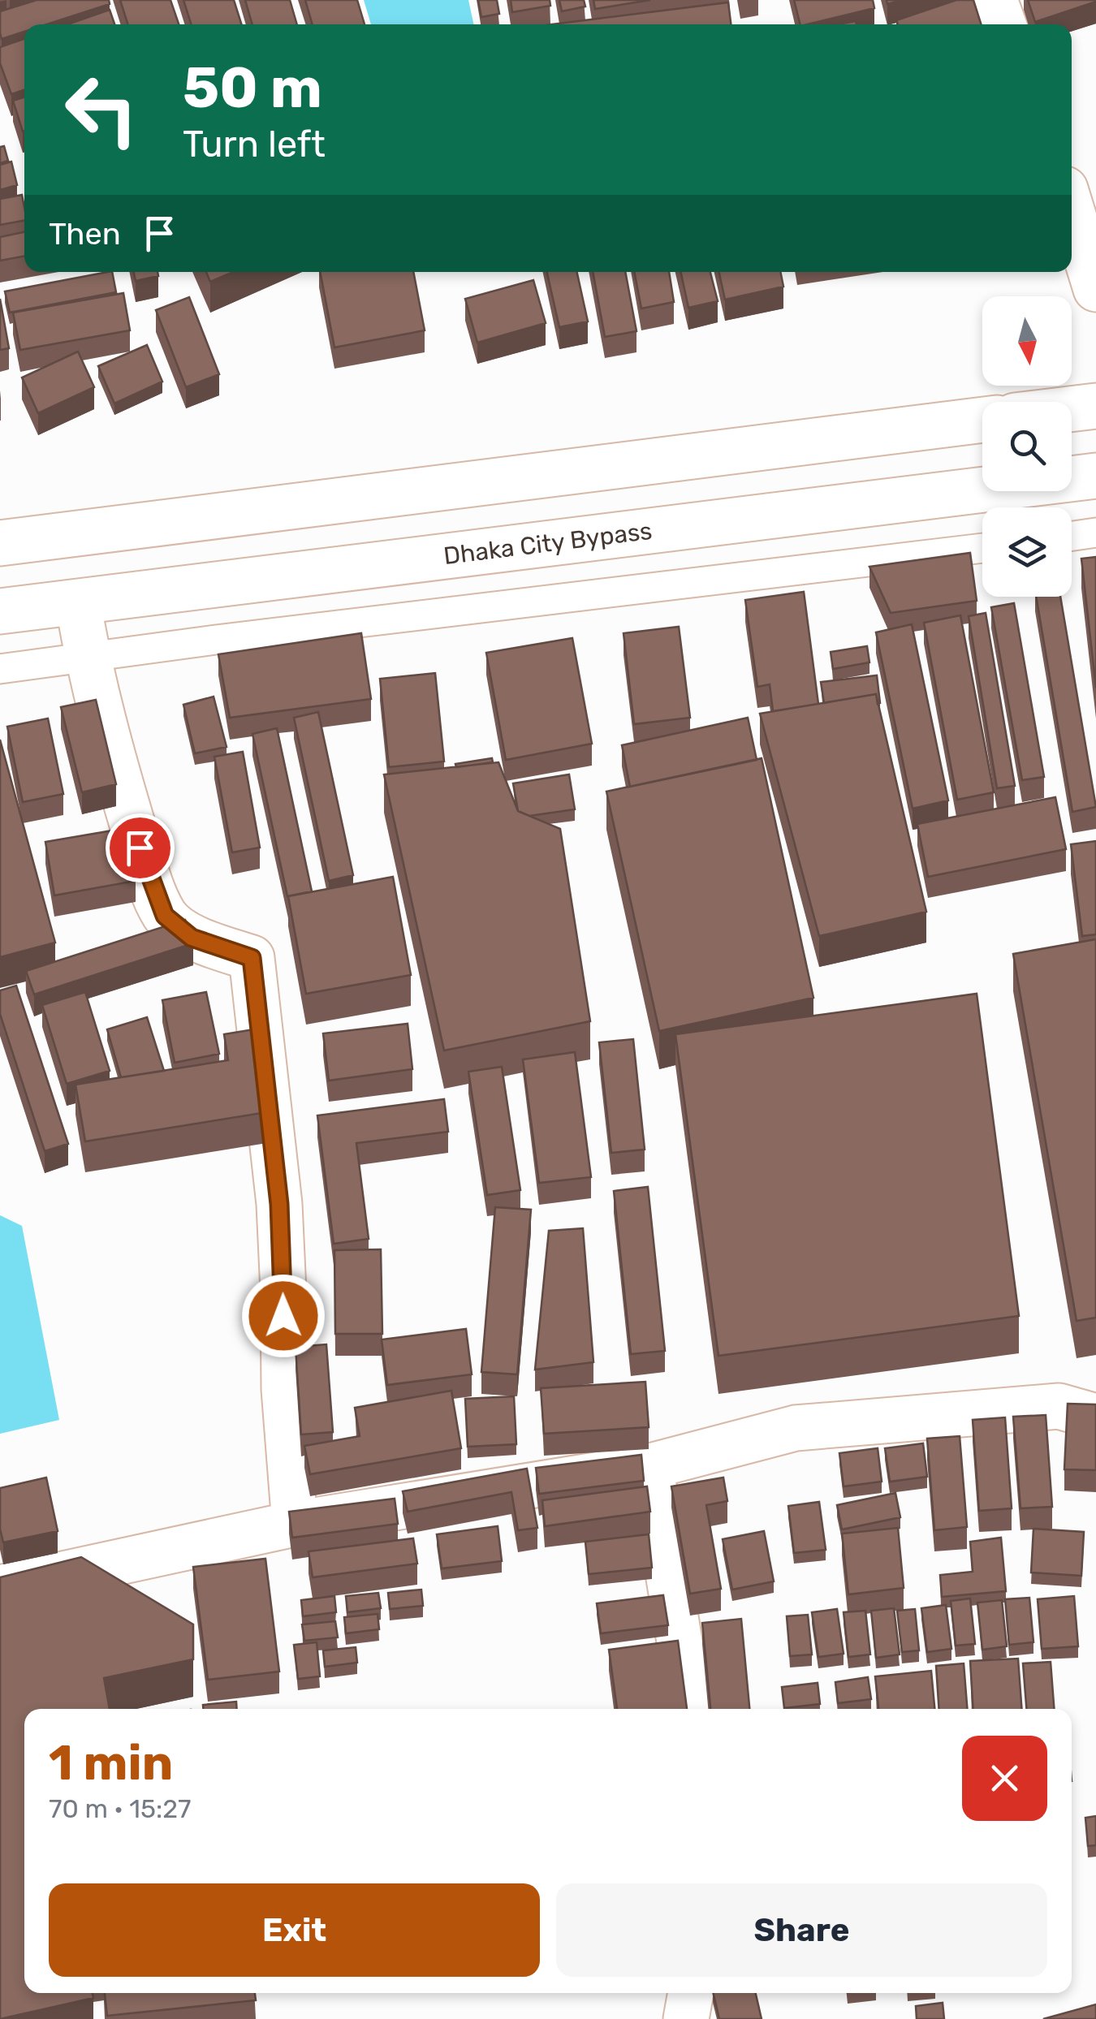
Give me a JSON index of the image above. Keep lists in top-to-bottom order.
{
  "streets": {
    "main road": ["Dhaka City Bypass"]
  },
  "north": "bottom",
  "page": {
    "turn": ["50 m", "Turn left"],
    "then": "Then",
    "heading": ["1 min", "70 m · 15:27"],
    "buttons": ["Exit", "Share"]
  }
}
